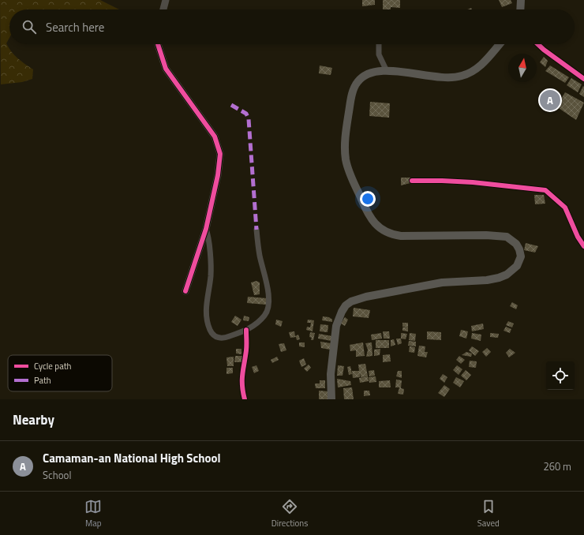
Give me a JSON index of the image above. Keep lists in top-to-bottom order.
{
  "legend": ["Cycle path", "Path"],
  "north": "top",
  "page": {
    "search": "Search here",
    "pins": "A",
    "heading": "Nearby",
    "list": [
      {
        "mark": "A",
        "name": "Camaman-an National High School",
        "note": "School",
        "value": "260 m"
      }
    ],
    "nav": ["Map", "Directions", "Saved"]
  }
}
